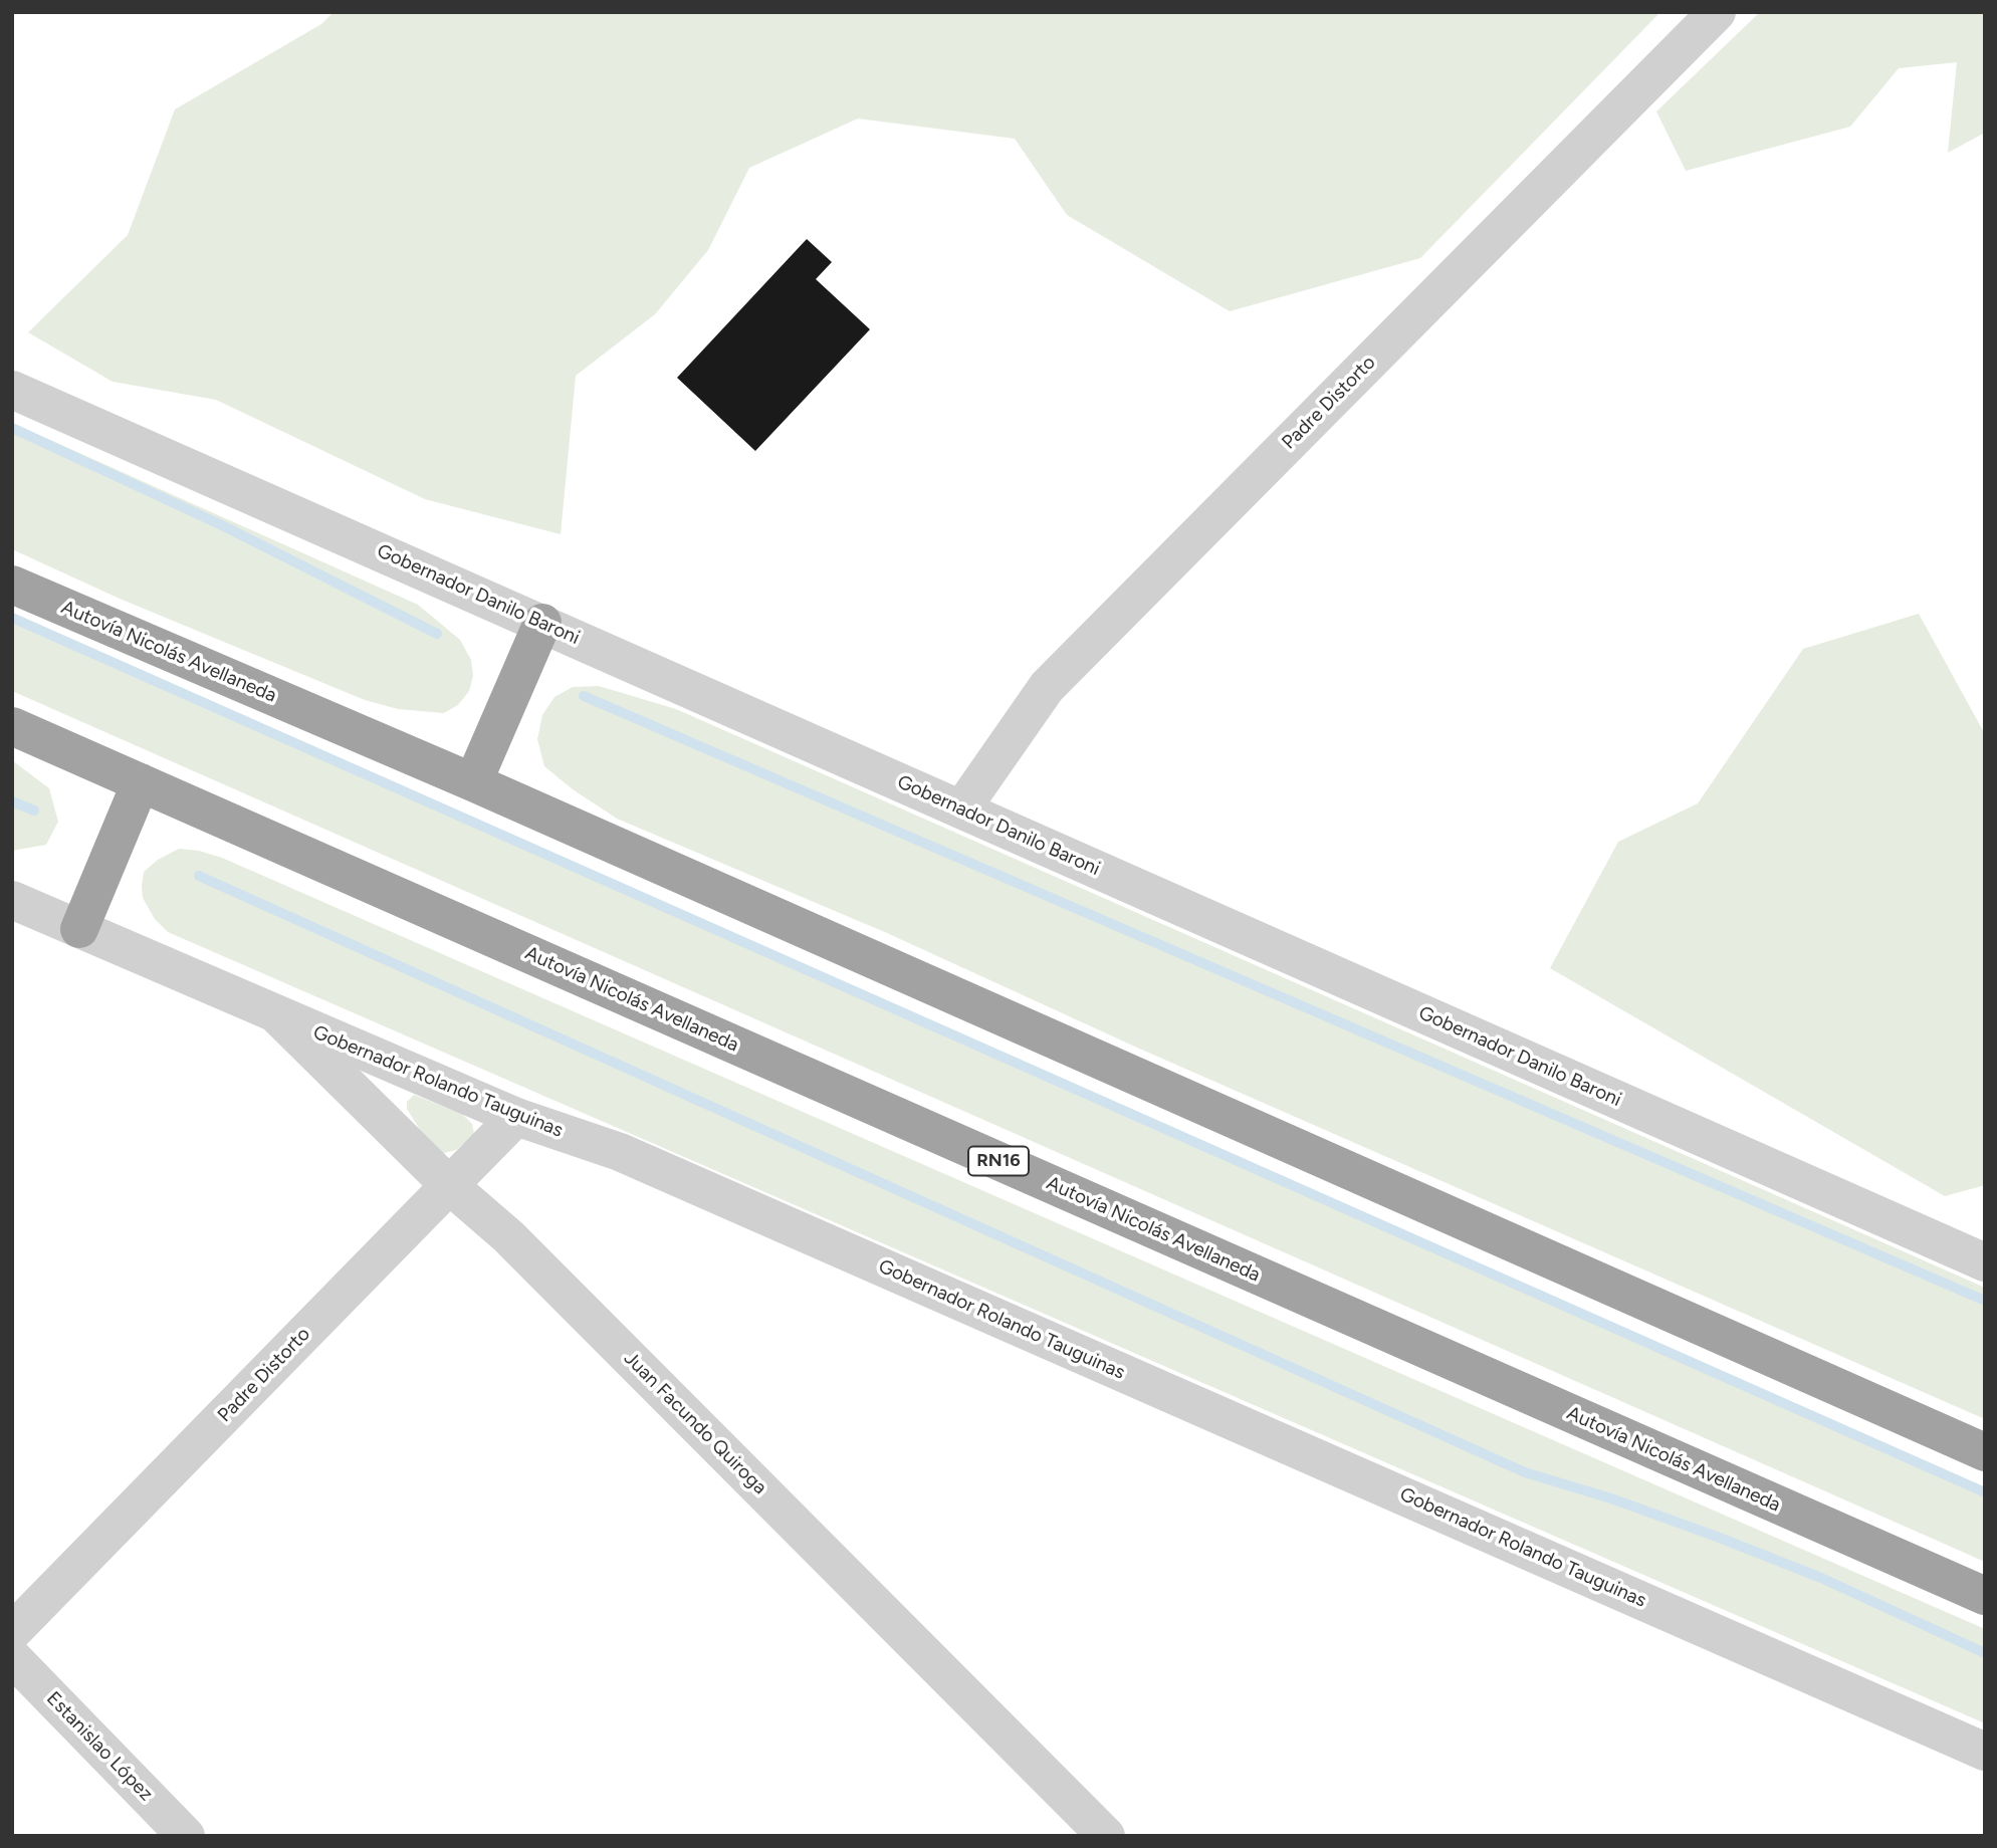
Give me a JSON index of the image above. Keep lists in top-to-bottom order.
{
  "streets": {
    "highway": ["Autovía Nicolás Avellaneda", "RN16"],
    "street": [
      "Padre Distorto",
      "Gobernador Danilo Baroni",
      "Gobernador Rolando Tauguinas",
      "Juan Facundo Quiroga",
      "Estanislao López"
    ]
  },
  "crossings": [
    ["Padre Distorto", "Gobernador Danilo Baroni"],
    ["Padre Distorto", "Gobernador Rolando Tauguinas"],
    ["Padre Distorto", "Juan Facundo Quiroga"],
    ["Gobernador Rolando Tauguinas", "Juan Facundo Quiroga"]
  ]
}
